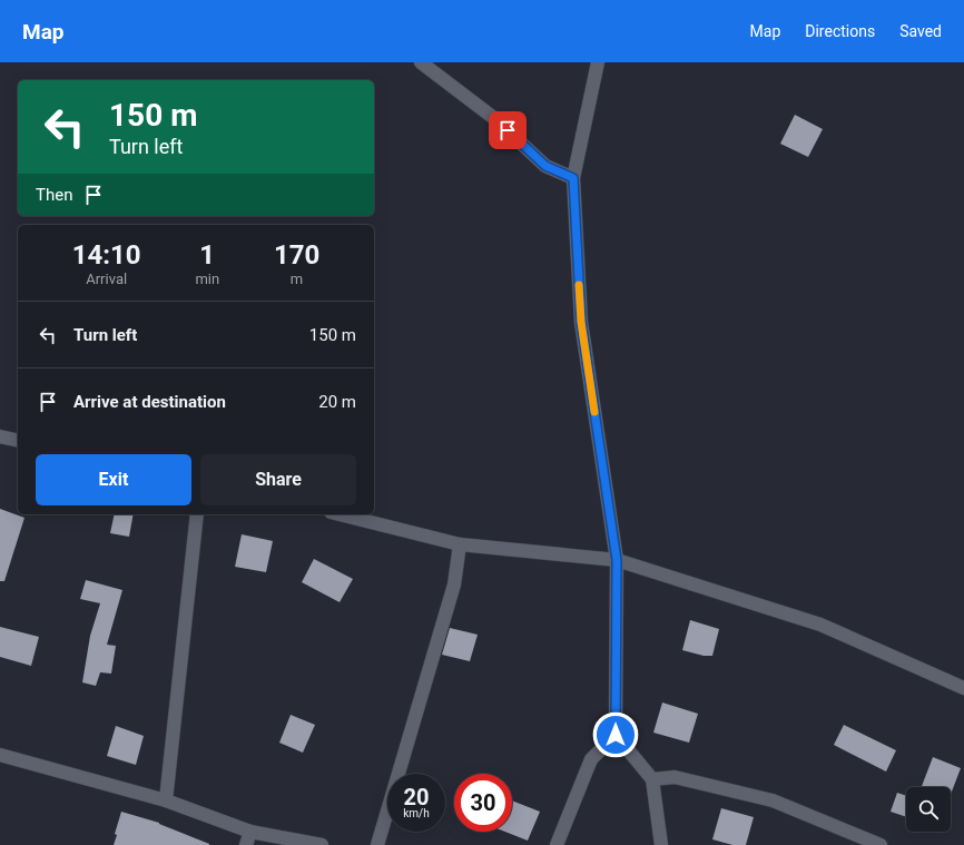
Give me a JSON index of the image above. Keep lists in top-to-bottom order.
{
  "page": {
    "header": "Map",
    "nav": ["Map", "Directions", "Saved"],
    "turn": ["150 m", "Turn left"],
    "then": "Then",
    "eta": [
      "14:10",
      "Arrival",
      "1",
      "min",
      "170",
      "m"
    ],
    "list": [
      {
        "name": "Turn left",
        "value": "150 m"
      },
      {
        "name": "Arrive at destination",
        "value": "20 m"
      }
    ],
    "buttons": ["Exit", "Share"],
    "speed": "20 km/h",
    "limit": "30"
  }
}
